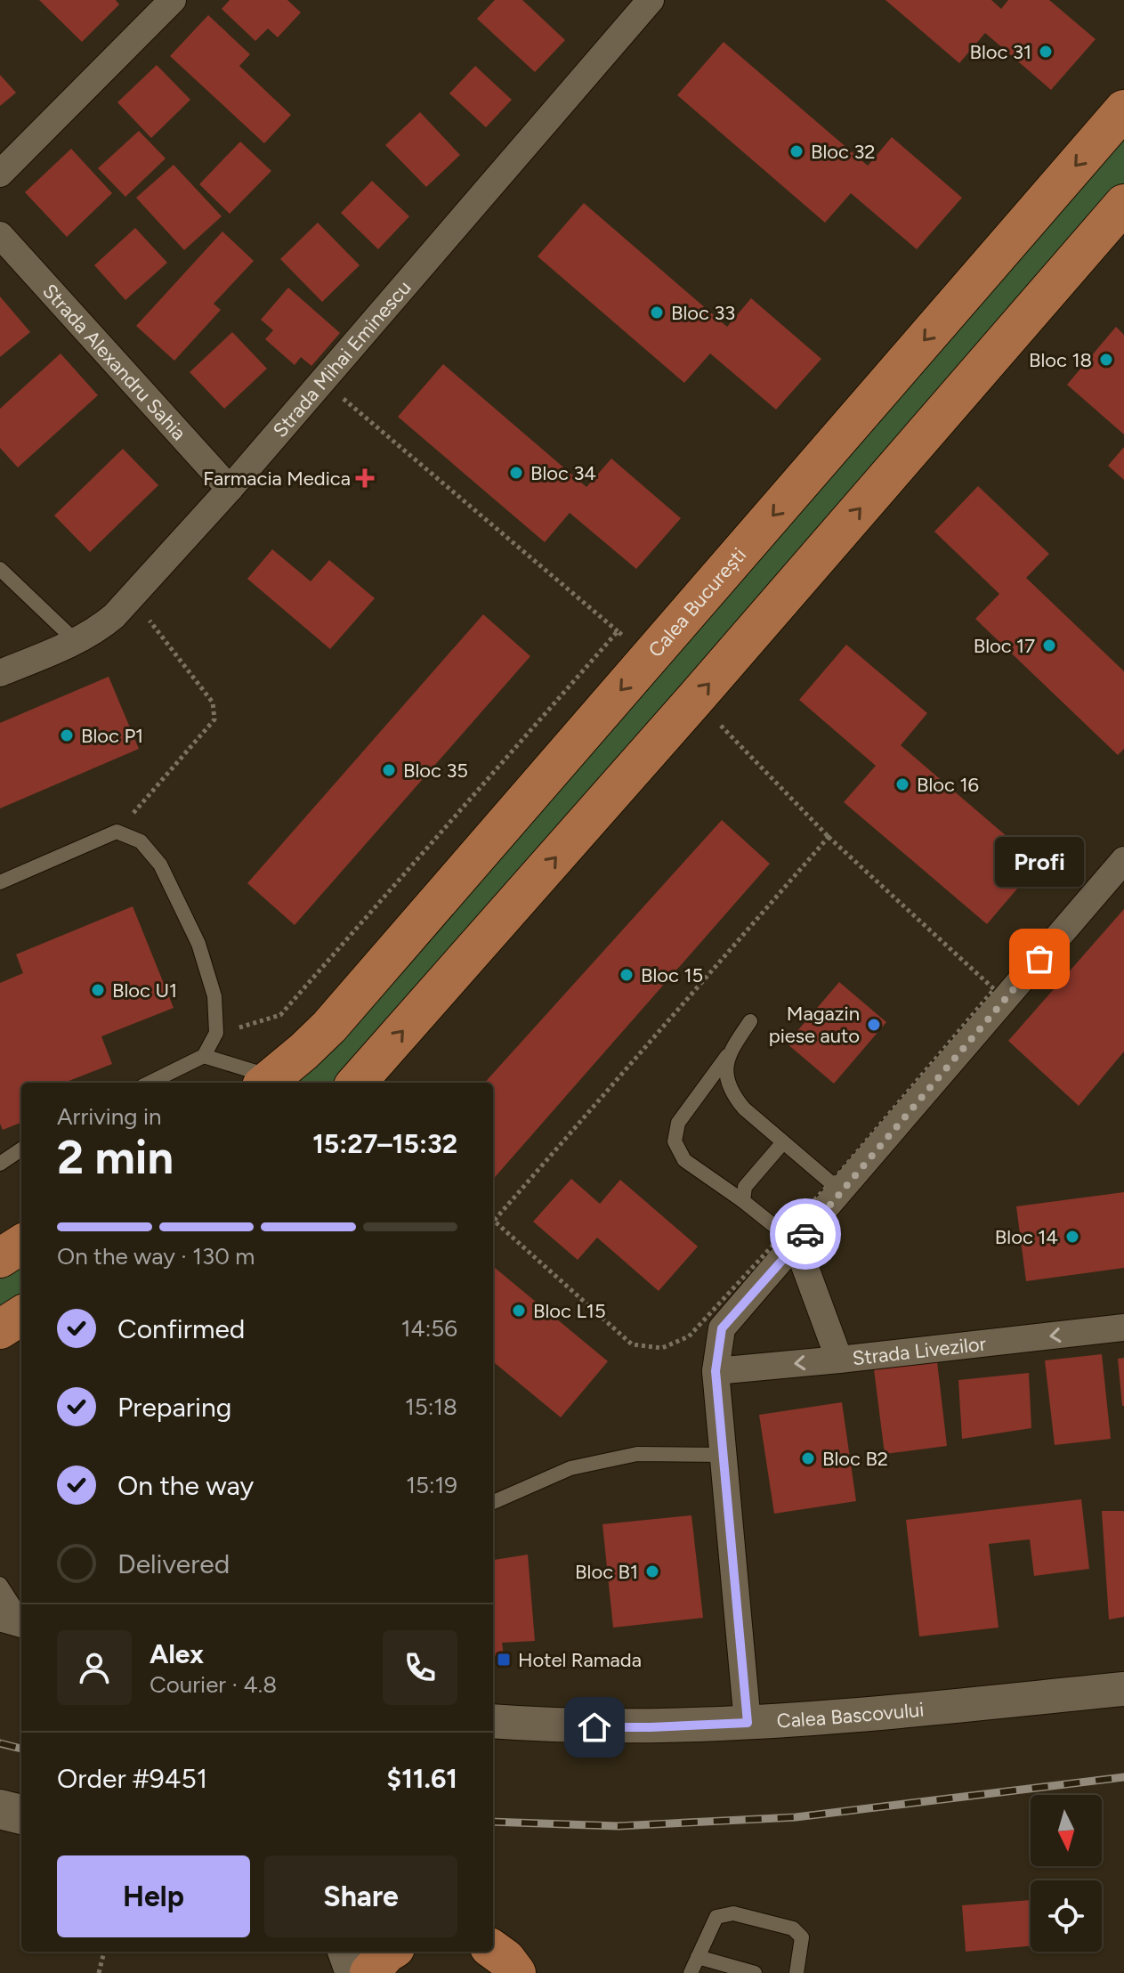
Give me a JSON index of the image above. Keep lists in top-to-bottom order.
{
  "streets": {
    "main road": ["Calea București"],
    "street": [
      "Strada Mihai Eminescu",
      "Strada Alexandru Sahia",
      "Strada Livezilor",
      "Calea Bascovului"
    ]
  },
  "crossings": [
    ["Strada Mihai Eminescu", "Strada Alexandru Sahia"]
  ],
  "one_way": ["Strada Livezilor"],
  "places": {
    "other": [
      "Bloc 31",
      "Bloc 32",
      "Bloc 33",
      "Bloc 18",
      "Bloc 34",
      "Bloc 17",
      "Bloc P1",
      "Bloc 35",
      "Bloc 16",
      "Profi",
      "Bloc 15",
      "Bloc U1",
      "Magazin piese auto",
      "Bloc 14",
      "Bloc L15",
      "Bloc B2",
      "Bloc B1"
    ],
    "health": ["Farmacia Medica"],
    "transit": ["Hotel Ramada"]
  },
  "north": "bottom",
  "page": {
    "bubble": "Profi",
    "heading": ["2 min", "Arriving in", "15:27–15:32"],
    "panel": [
      "Alex",
      "Courier · 4.8",
      "Order #9451",
      "$11.61"
    ],
    "bar": "On the way · 130 m",
    "list": [
      ["Confirmed", "14:56"],
      ["Preparing", "15:18"],
      ["On the way", "15:19"],
      "Delivered"
    ],
    "buttons": ["Help", "Share"]
  }
}
